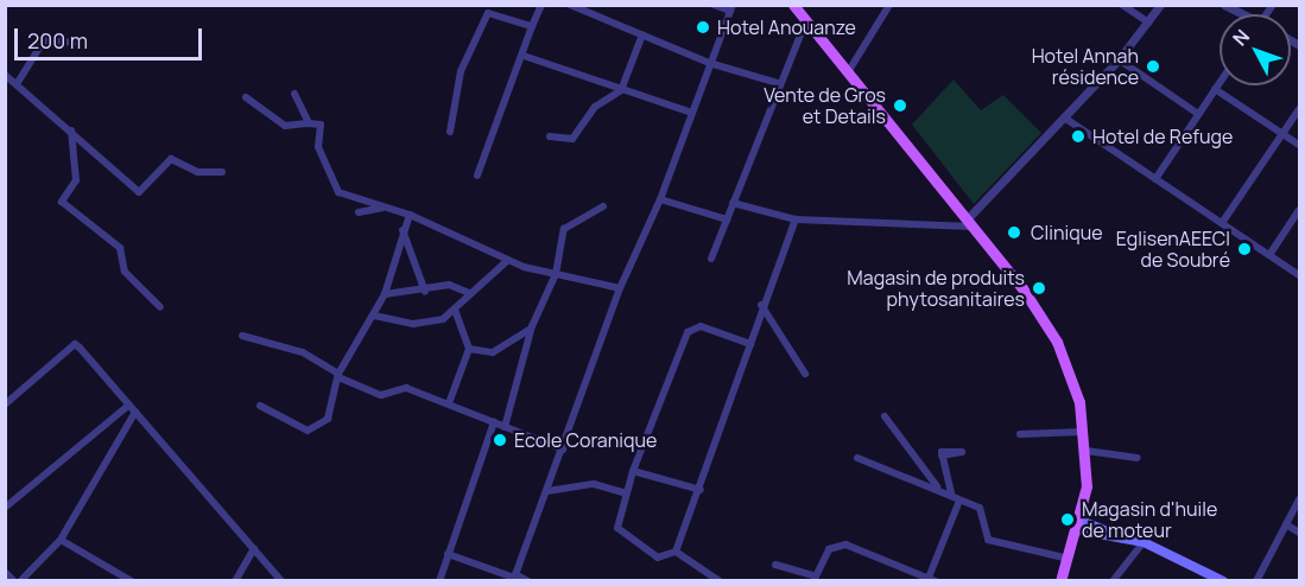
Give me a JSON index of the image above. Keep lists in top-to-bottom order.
{
  "places": [
    "Hotel Anouanze",
    "Hotel Annah résidence",
    "Vente de Gros et Details",
    "Hotel de Refuge",
    "Clinique",
    "EglisenAEECI de Soubré",
    "Magasin de produits phytosanitaires",
    "Ecole Coranique",
    "Magasin d'huile de moteur"
  ],
  "scale_bar": "200 m",
  "north": "top left"
}
